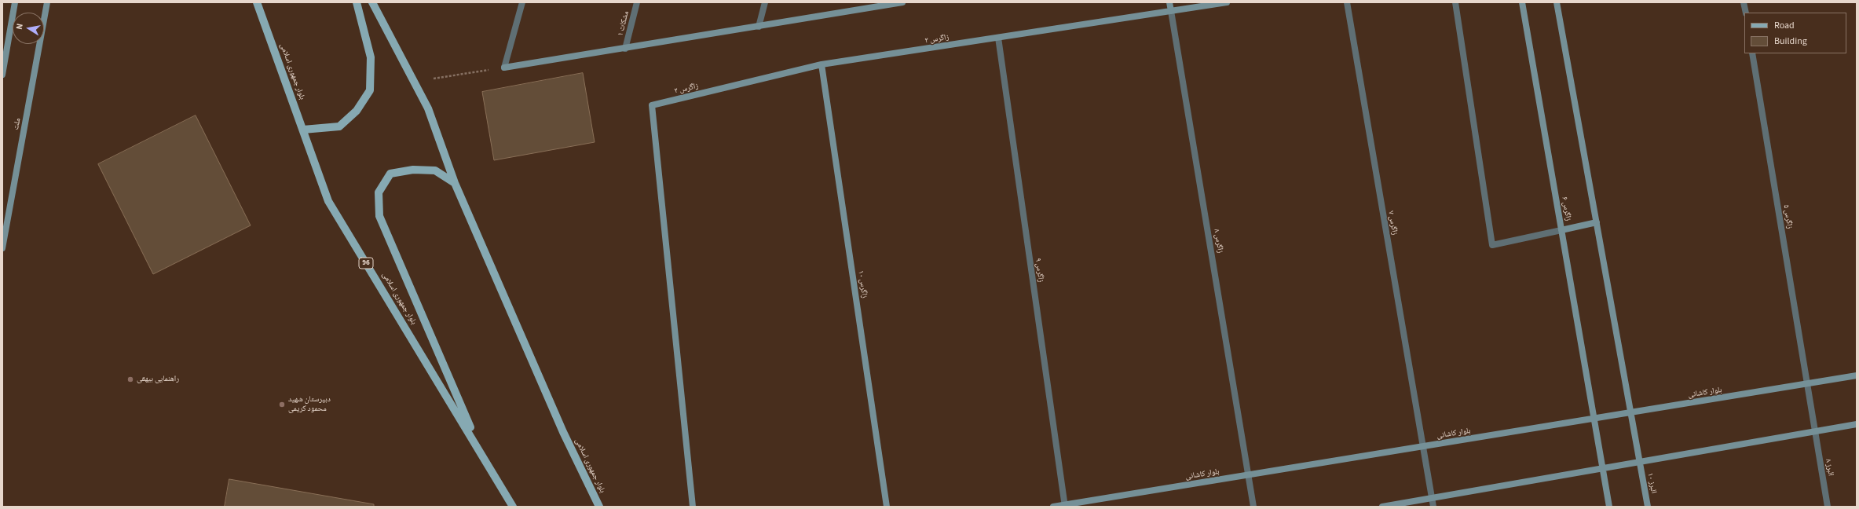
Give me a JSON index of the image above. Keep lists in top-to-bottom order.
{
  "streets": {
    "main road": ["بلوار جمهوری اسلامی", "96"],
    "street": [
      "مشکات ۱",
      "زاگرس ۲",
      "ملت",
      "زاگرس ۶",
      "زاگرس ۵",
      "زاگرس ۷",
      "زاگرس ۸",
      "زاگرس ۹",
      "زاگرس ۱۰",
      "بلوار کاشانی",
      "البرز ۸",
      "البرز ۱۰"
    ]
  },
  "crossings": [
    ["زاگرس ۲", "زاگرس ۸"],
    ["زاگرس ۲", "زاگرس ۹"],
    ["زاگرس ۲", "زاگرس ۱۰"],
    ["زاگرس ۶", "بلوار کاشانی"],
    ["زاگرس ۵", "بلوار کاشانی"],
    ["زاگرس ۵", "البرز ۸"],
    ["زاگرس ۷", "بلوار کاشانی"],
    ["زاگرس ۸", "بلوار کاشانی"],
    ["زاگرس ۹", "بلوار کاشانی"],
    ["بلوار کاشانی", "البرز ۱۰"]
  ],
  "places": ["راهنمایی بیهقی", "دبیرستان شهید محمود کریمی"],
  "legend": ["Road", "Building"],
  "north": "left"
}
